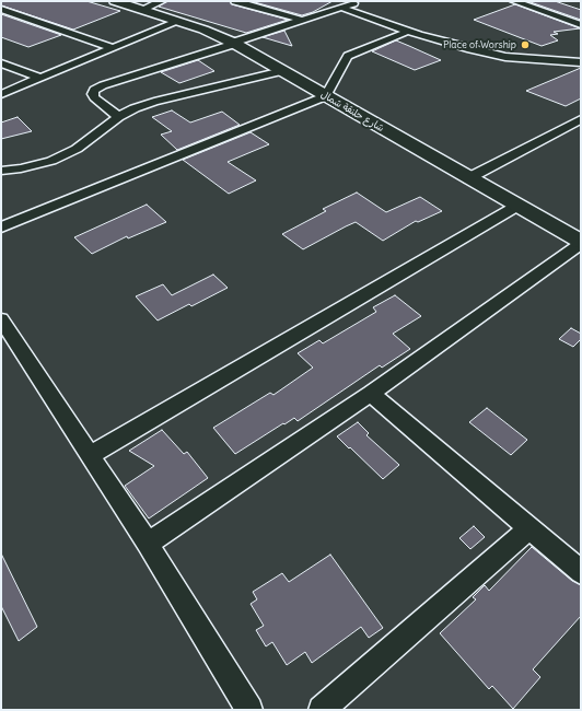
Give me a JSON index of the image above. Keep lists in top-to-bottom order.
{
  "streets": {
    "street": ["شارع حلنقة شمال"]
  },
  "places": ["Place of Worship"]
}
